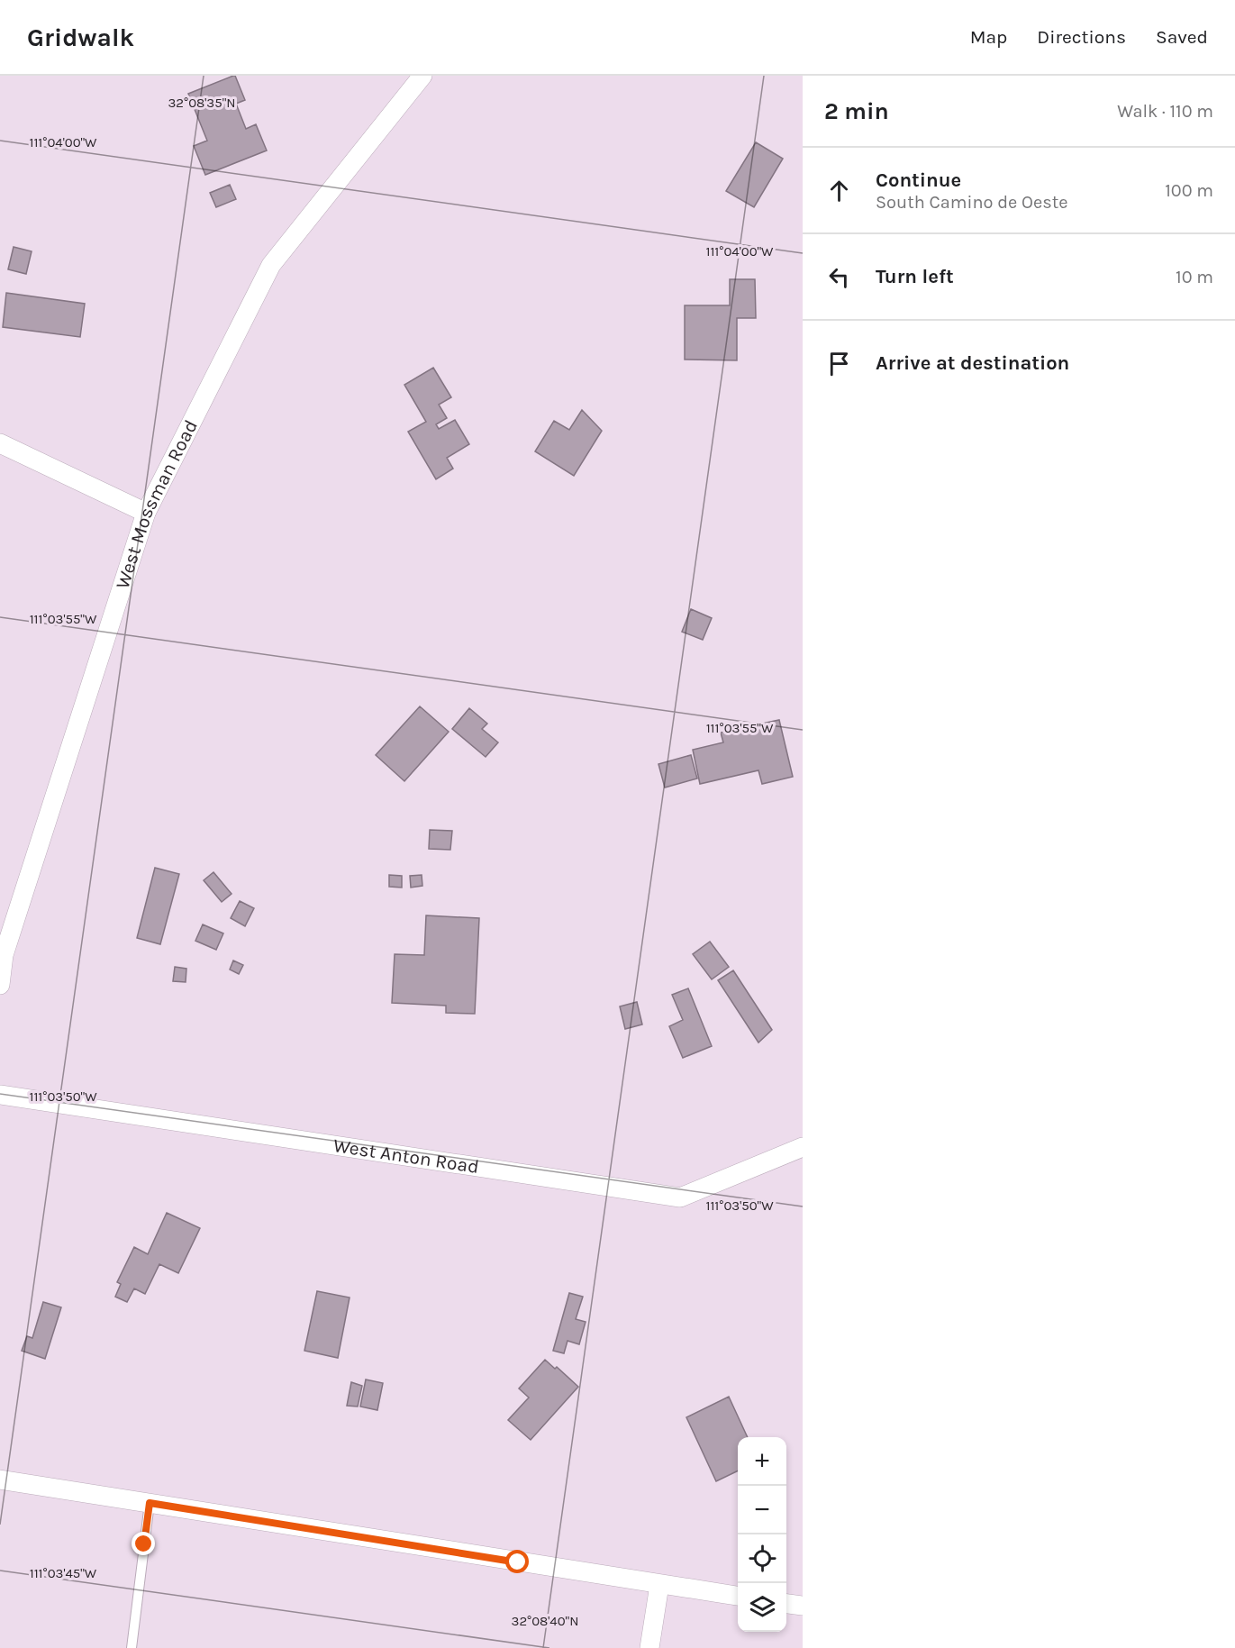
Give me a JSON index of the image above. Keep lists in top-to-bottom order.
{
  "streets": {
    "street": ["West Mossman Road", "West Anton Road"]
  },
  "page": {
    "header": "Gridwalk",
    "nav": ["Map", "Directions", "Saved"],
    "heading": ["2 min", "Walk · 110 m"],
    "list": [
      ["Continue", "South Camino de Oeste", "100 m"],
      ["Turn left", "10 m"],
      "Arrive at destination"
    ],
    "map_buttons": ["+", "−"]
  },
  "coordinates": [
    "32°08'35\"N",
    "111°04'00\"W",
    "111°03'55\"W",
    "111°03'50\"W",
    "111°03'45\"W",
    "32°08'40\"N"
  ]
}
